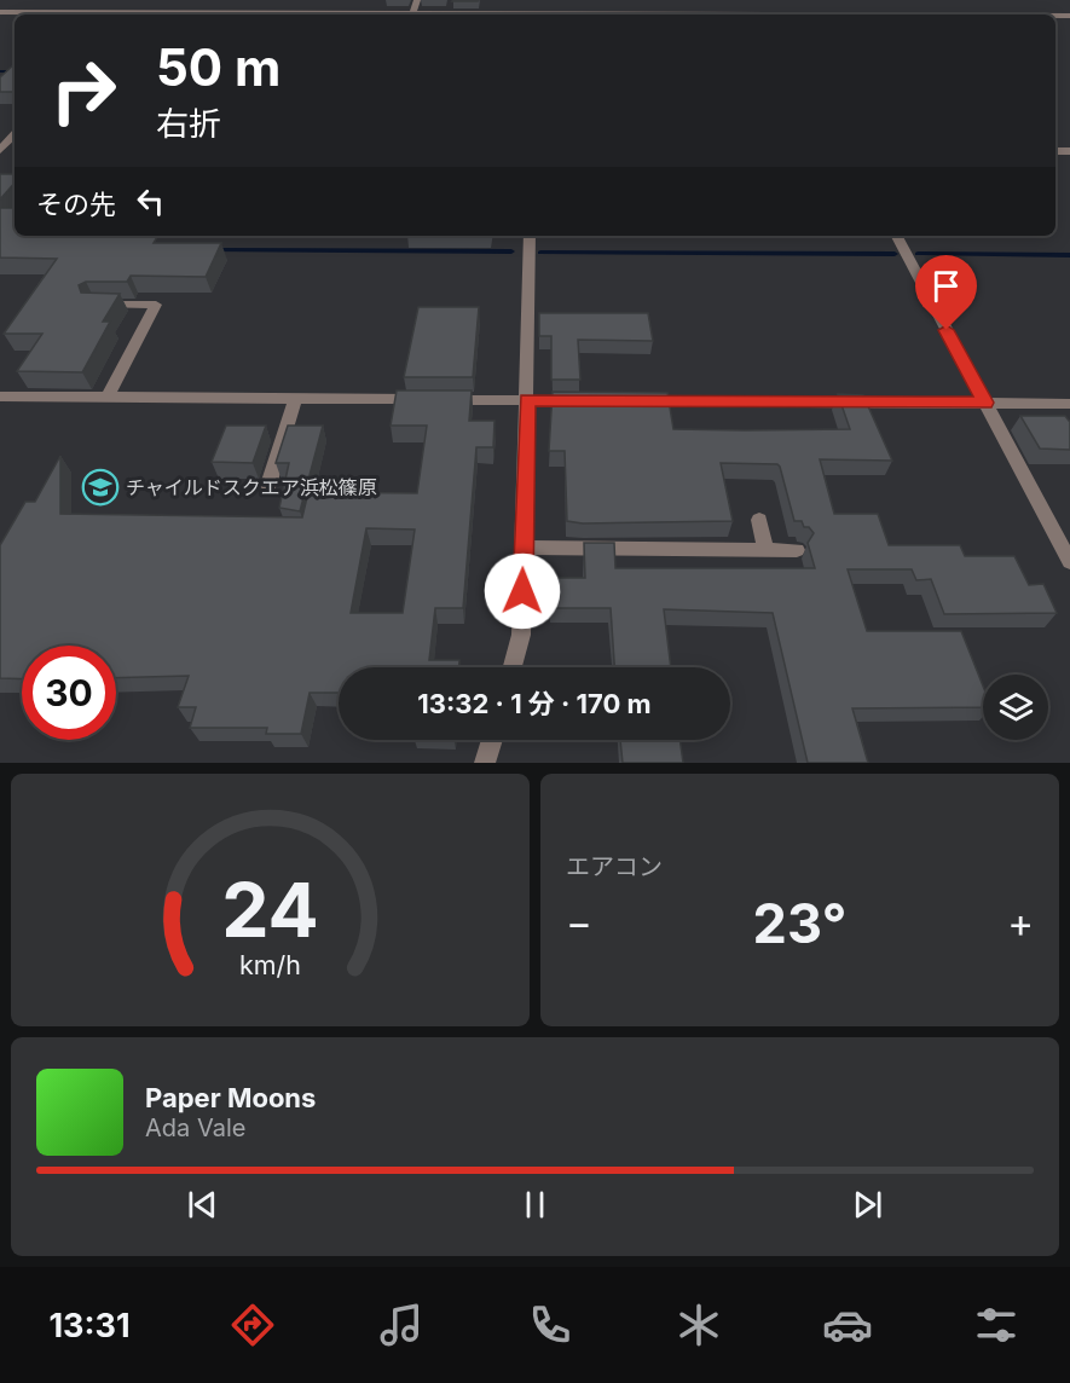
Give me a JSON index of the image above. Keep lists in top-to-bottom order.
{
  "places": {
    "school or university": ["チャイルドスクエア浜松篠原"]
  },
  "page": {
    "turn": ["50 m", "右折"],
    "then": "その先",
    "limit": "30",
    "trip": "13:32 · 1 分 · 170 m",
    "tile": "エアコン",
    "heat": ["−", "23°", "+"],
    "song": ["Paper Moons", "Ada Vale"],
    "tabs": "13:31",
    "gauge": ["24", "km/h"]
  }
}
